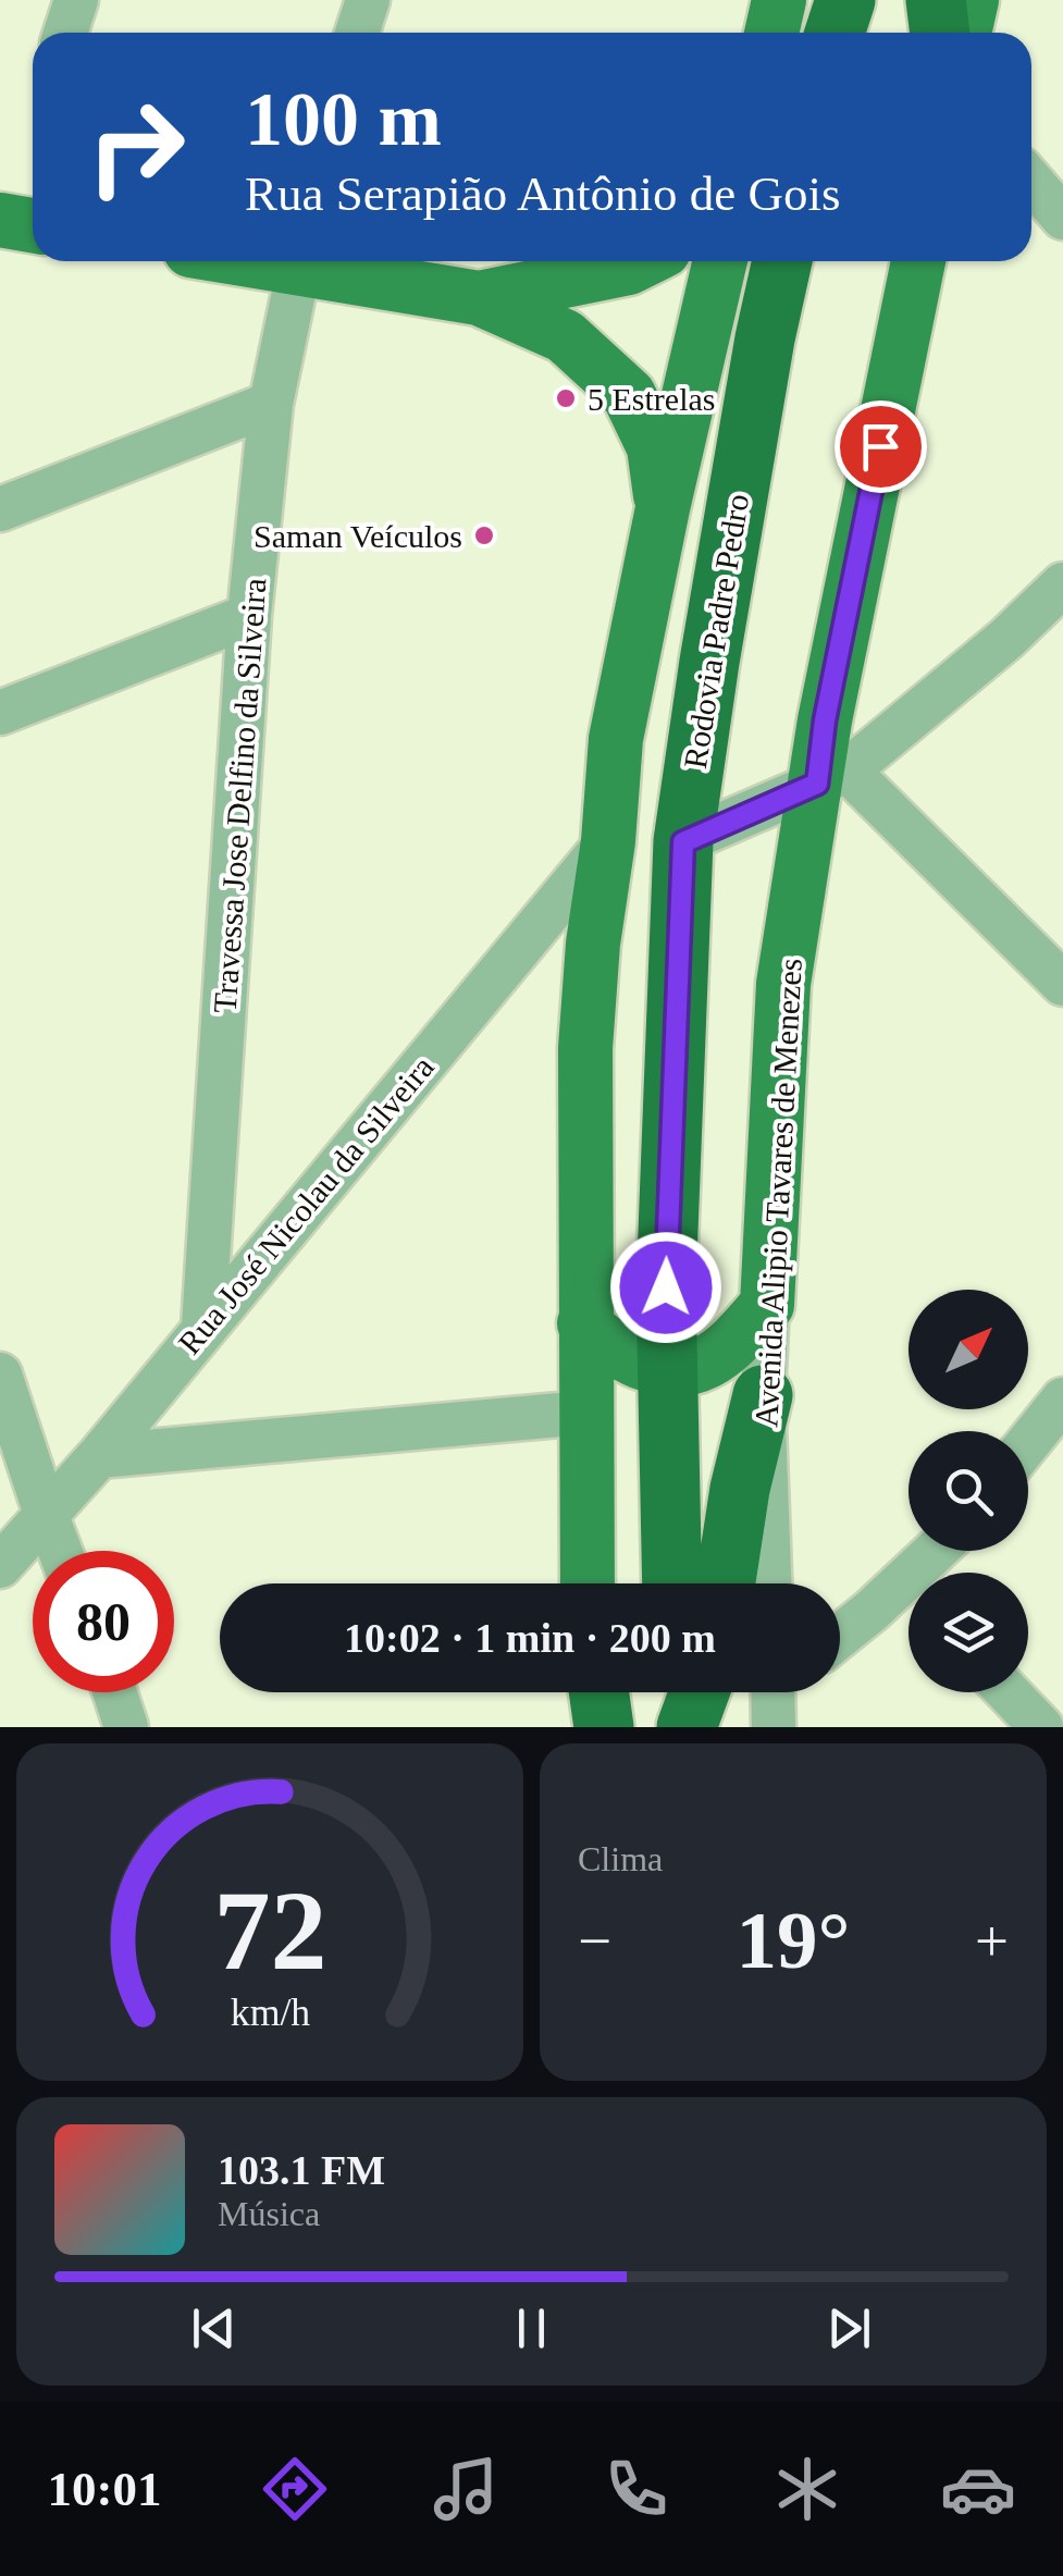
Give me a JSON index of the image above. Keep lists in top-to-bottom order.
{
  "streets": {
    "highway": ["Rodovia Padre Pedro"],
    "main road": ["Avenida Alipio Tavares de Menezes"],
    "street": ["Travessa Jose Delfino da Silveira", "Rua José Nicolau da Silveira"]
  },
  "crossings": [
    ["Travessa Jose Delfino da Silveira", "Rua José Nicolau da Silveira"]
  ],
  "places": ["5 Estrelas", "Saman Veículos"],
  "north": "top right",
  "page": {
    "turn": ["100 m", "Rua Serapião Antônio de Gois"],
    "limit": "80",
    "trip": "10:02 · 1 min · 200 m",
    "tile": "Clima",
    "heat": ["−", "19°", "+"],
    "song": ["103.1 FM", "Música"],
    "tabs": "10:01",
    "gauge": ["72", "km/h"]
  }
}
